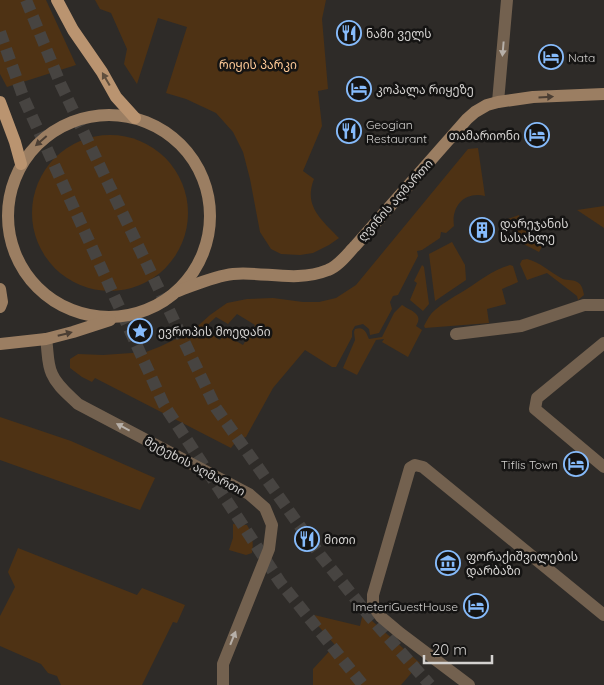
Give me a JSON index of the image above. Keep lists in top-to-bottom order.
{
  "streets": {
    "main road": ["ღვინის აღმართი"],
    "street": ["მეტეხის აღმართი"]
  },
  "one_way": ["მეტეხის აღმართი"],
  "parks": ["რიყის პარკი"],
  "places": {
    "restaurant": ["ნამი ველს", "Geogian Restaurant", "მითი"],
    "hotel": [
      "Nata",
      "კოპალა რიყეზე",
      "თამარიონი",
      "Tiflis Town",
      "ImeteriGuestHouse"
    ],
    "building": ["დარეჯანის სასახლე"],
    "place": ["ევროპის მოედანი"],
    "museum": ["ფორაქიშვილების დარბაზი"]
  },
  "scale_bar": "20 m"
}
